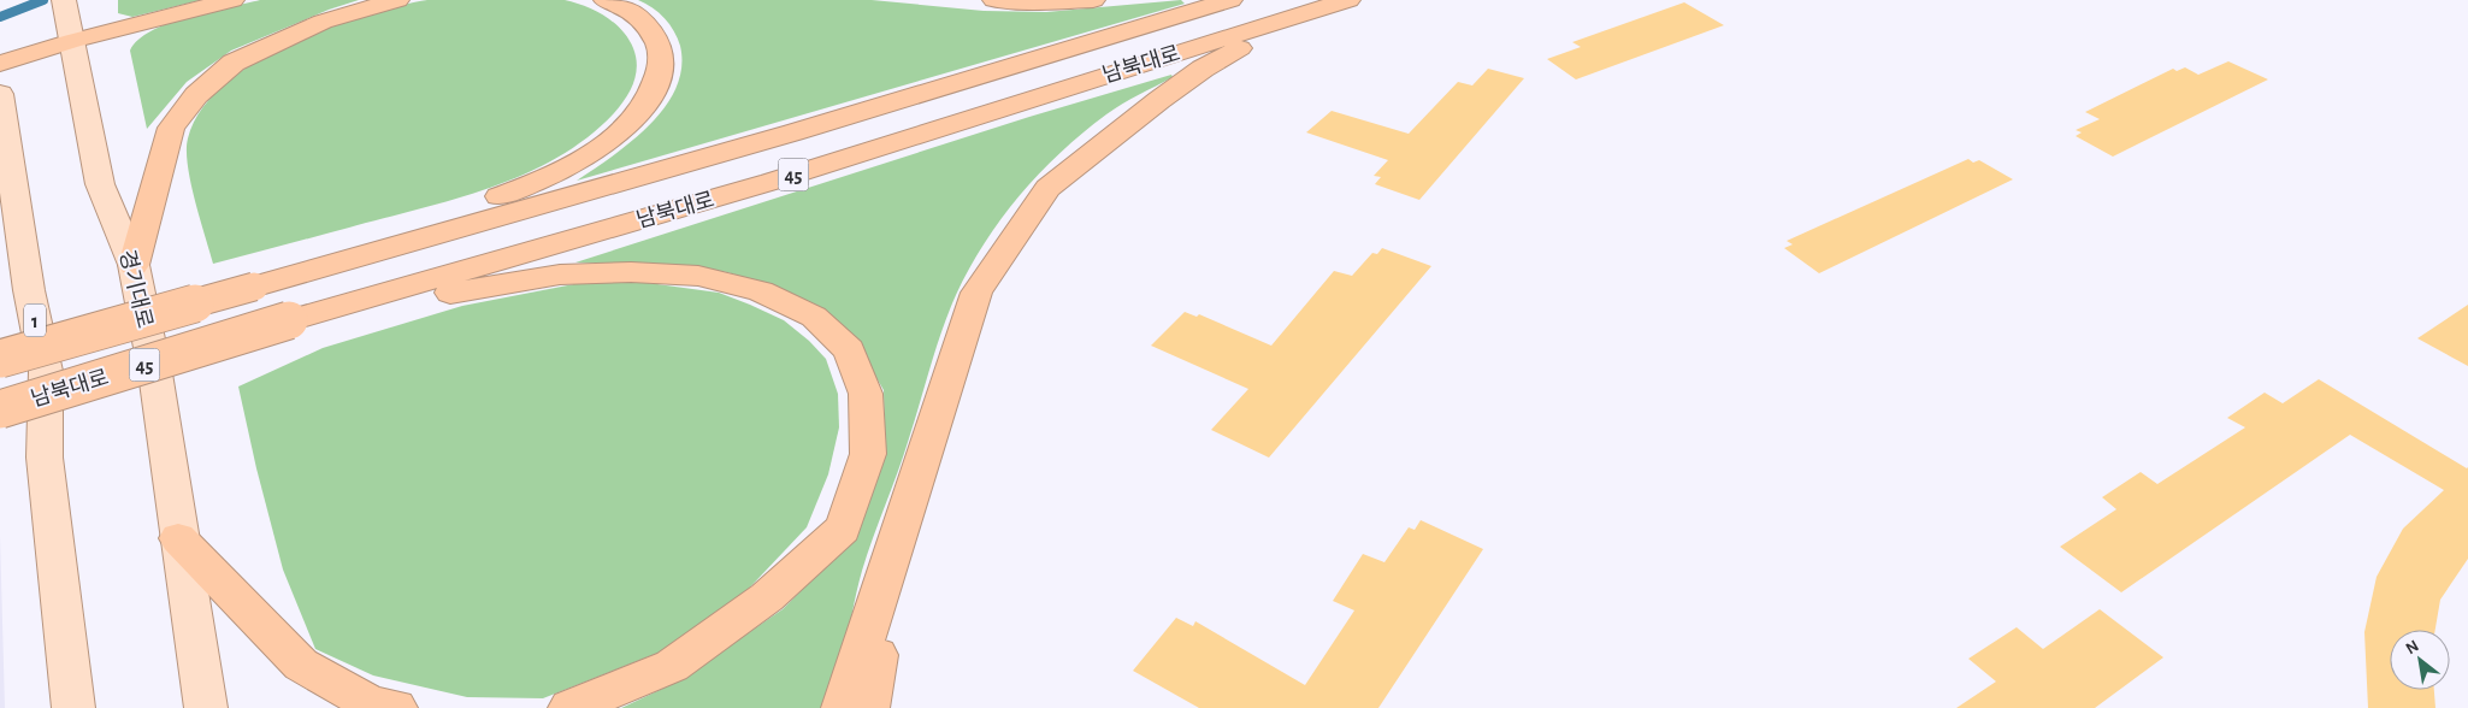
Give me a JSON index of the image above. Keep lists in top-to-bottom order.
{
  "streets": {
    "highway": ["남북대로", "45"],
    "main road": ["경기대로", "1"]
  },
  "north": "top left"
}
